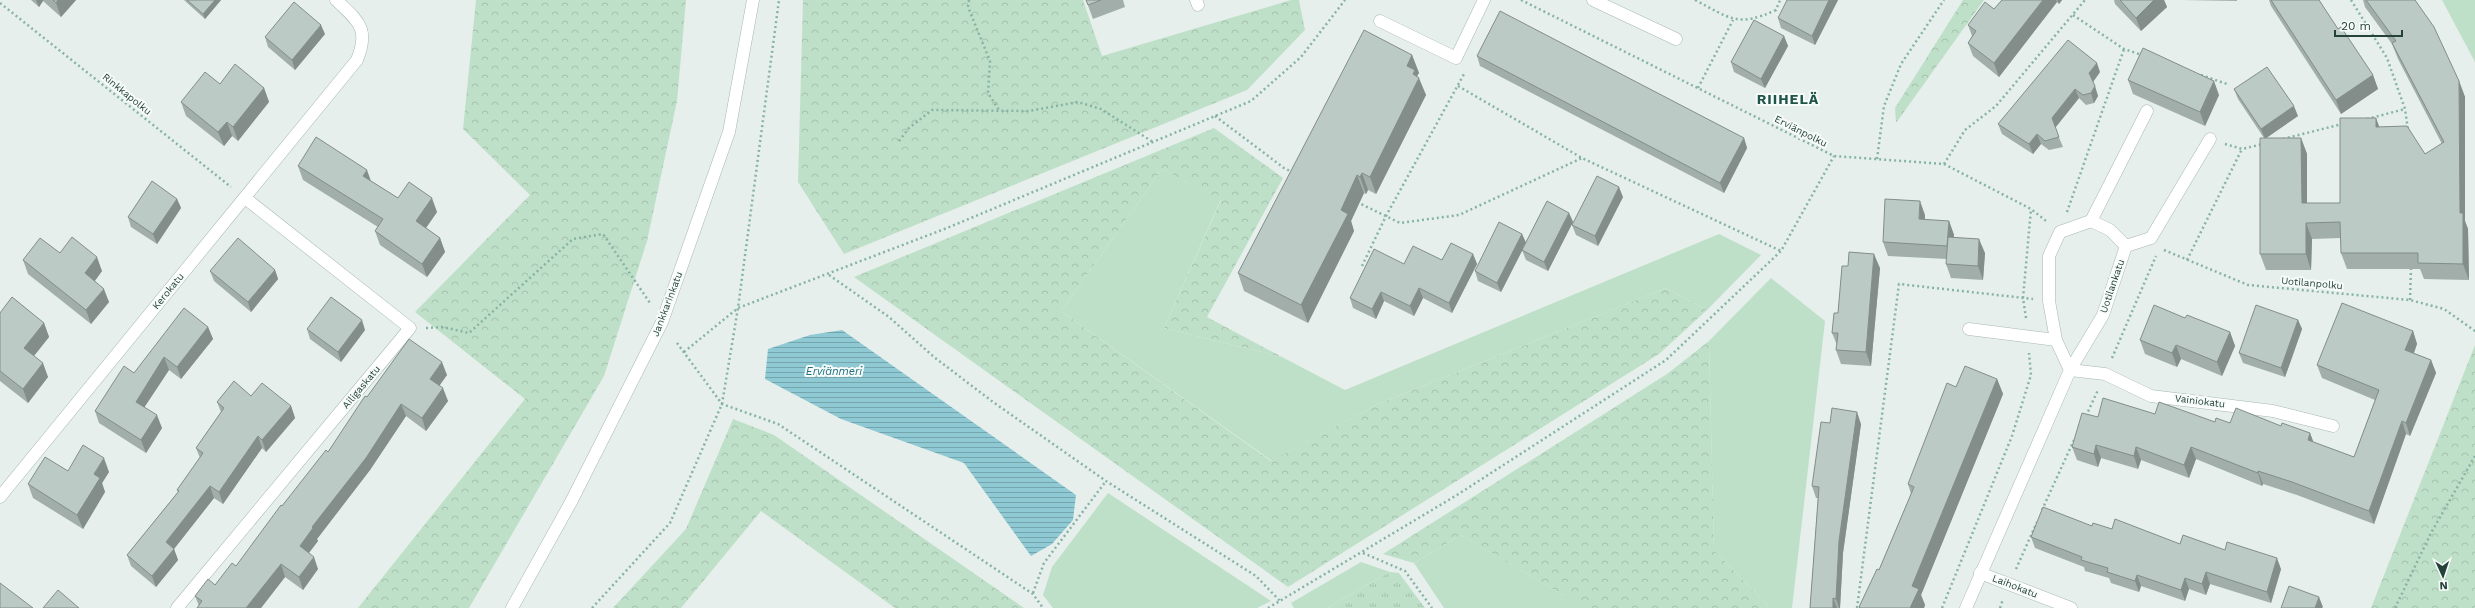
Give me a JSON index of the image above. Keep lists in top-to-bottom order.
{
  "streets": {
    "street": [
      "Uotilankatu",
      "Kerokatu",
      "Jankkarinkatu",
      "Ailigaskatu",
      "Vainiokatu",
      "Laihokatu"
    ],
    "path": ["Rinkkapolku", "Erviänpolku", "Uotilanpolku"]
  },
  "crossings": [
    ["Rinkkapolku", "Kerokatu"],
    ["Uotilanpolku", "Vainiokatu"],
    ["Uotilankatu", "Vainiokatu"],
    ["Uotilankatu", "Laihokatu"]
  ],
  "districts": ["RIIHELÄ"],
  "water": ["Erviänmeri"],
  "scale_bar": "20 m",
  "north": "bottom"
}
